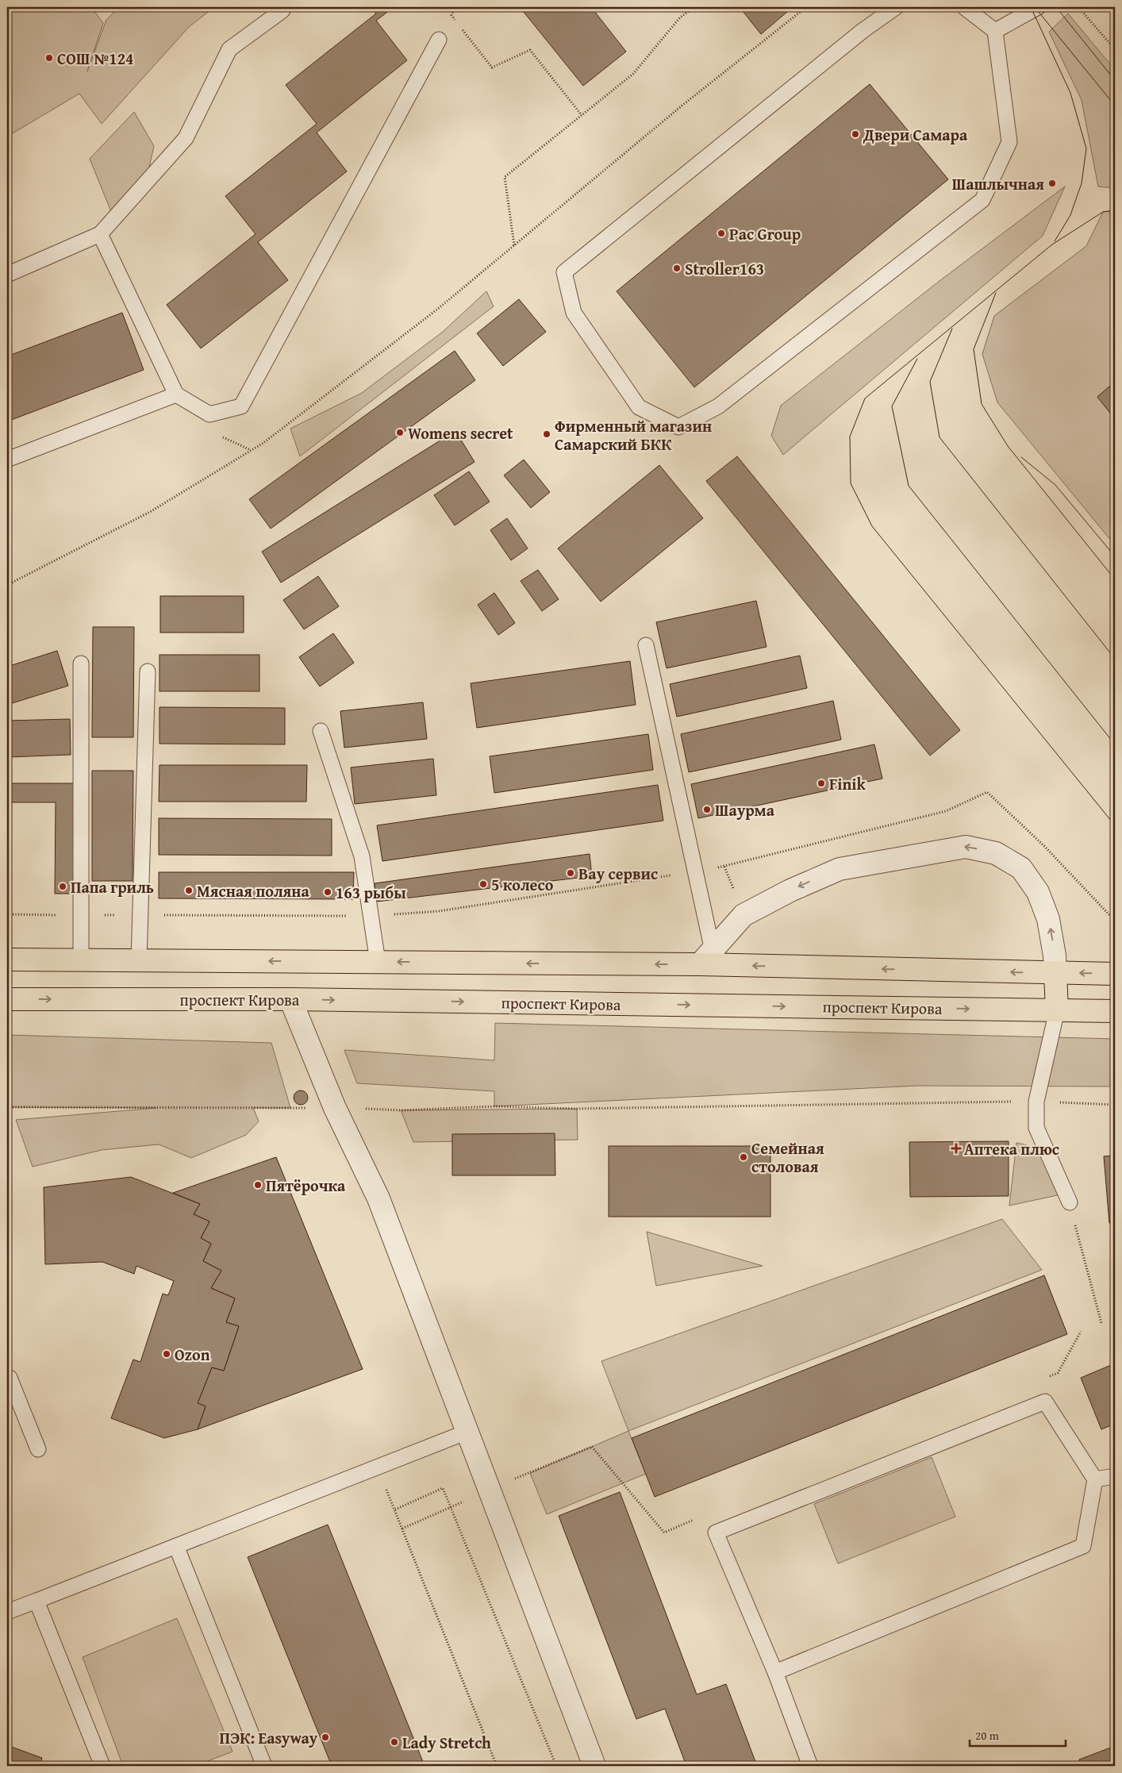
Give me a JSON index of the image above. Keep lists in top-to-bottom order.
{
  "streets": {
    "main road": ["проспект Кирова"]
  },
  "places": {
    "other": [
      "СОШ №124",
      "Двери Самара",
      "Шашлычная",
      "Pac Group",
      "Stroller163",
      "Womens secret",
      "Фирменный магазин Самарский БКК",
      "Finik",
      "Шаурма",
      "Вау сервис",
      "5 колесо",
      "Папа гриль",
      "Мясная поляна",
      "163 рыбы",
      "Семейная столовая",
      "Пятёрочка",
      "Ozon",
      "ПЭК: Easyway",
      "Lady Stretch"
    ],
    "health": ["Аптека плюс"]
  },
  "scale_bar": "20 m"
}
